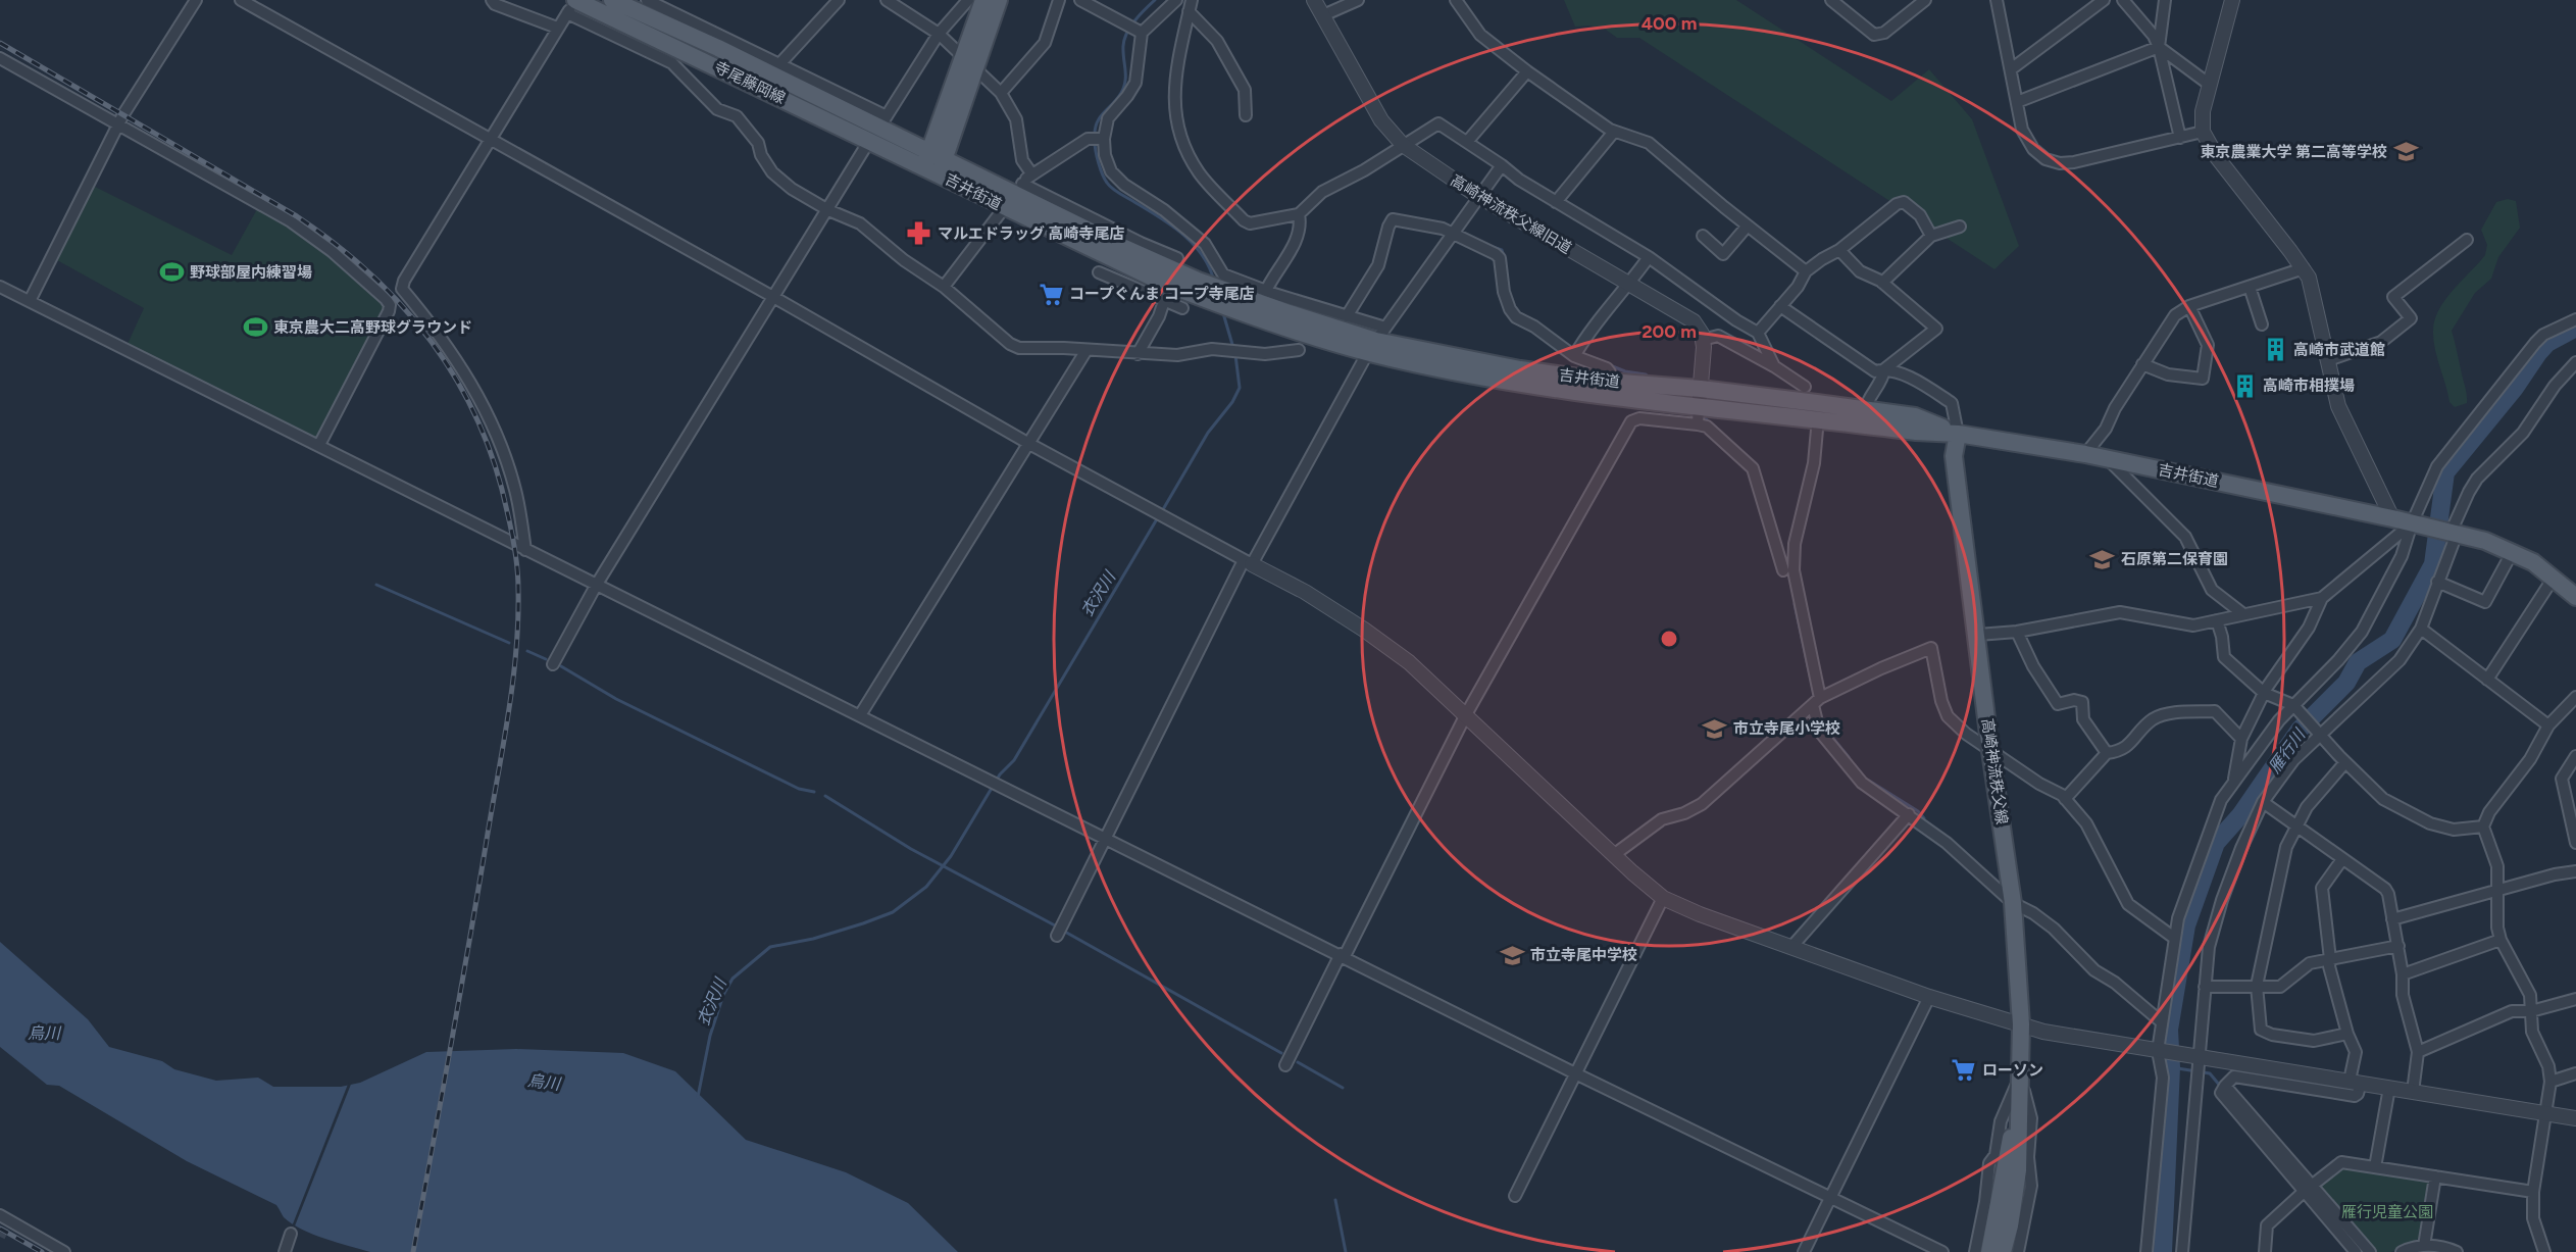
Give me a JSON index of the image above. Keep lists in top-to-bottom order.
{
  "streets": {
    "main road": ["寺尾藤岡線", "吉井街道", "高崎神流秩父線"],
    "street": ["高崎神流秩父線旧道"]
  },
  "crossings": [
    ["寺尾藤岡線", "吉井街道"],
    ["吉井街道", "高崎神流秩父線"]
  ],
  "water": ["衣沢川", "雁行川", "烏川"],
  "parks": ["雁行児童公園"],
  "places": {
    "school or university": [
      "東京農業大学 第二高等学校",
      "石原第二保育園",
      "市立寺尾小学校",
      "市立寺尾中学校"
    ],
    "pharmacy": ["マルエドラッグ 高崎寺尾店"],
    "sports": ["野球部屋内練習場", "東京農大二高野球グラウンド"],
    "supermarket": ["コープぐんま コープ寺尾店", "ローソン"],
    "building": ["高崎市武道館", "高崎市相撲場"]
  },
  "rings": ["400 m", "200 m"]
}
